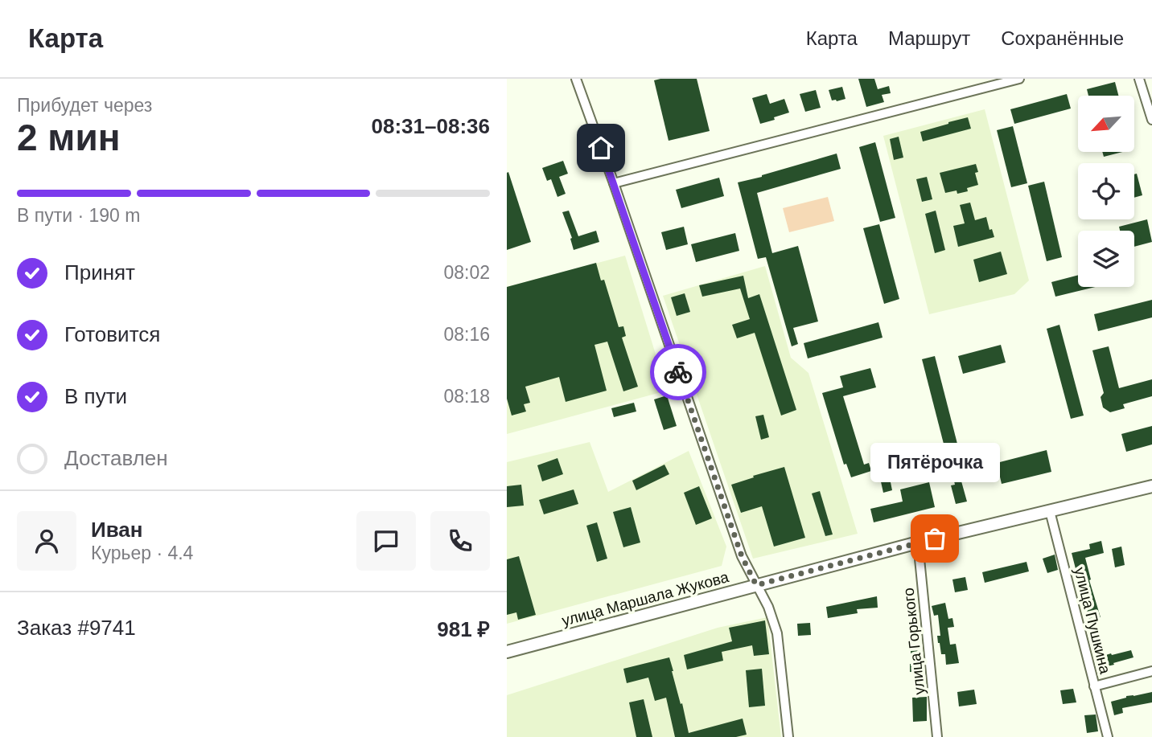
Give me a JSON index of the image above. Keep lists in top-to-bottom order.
{
  "streets": {
    "main road": ["улица Маршала Жукова"],
    "street": ["улица Пушкина", "улица Горького"]
  },
  "crossings": [
    ["улица Маршала Жукова", "улица Пушкина"],
    ["улица Маршала Жукова", "улица Горького"]
  ],
  "places": ["Пятёрочка"],
  "north": "bottom left",
  "page": {
    "header": "Карта",
    "nav": ["Карта", "Маршрут", "Сохранённые"],
    "heading": ["2 мин", "Прибудет через", "08:31–08:36"],
    "panel": [
      "Иван",
      "Курьер · 4.4",
      "Заказ #9741",
      "981 ₽"
    ],
    "bar": "В пути · 190 m",
    "list": [
      ["Принят", "08:02"],
      ["Готовится", "08:16"],
      ["В пути", "08:18"],
      "Доставлен"
    ],
    "bubble": "Пятёрочка"
  }
}
